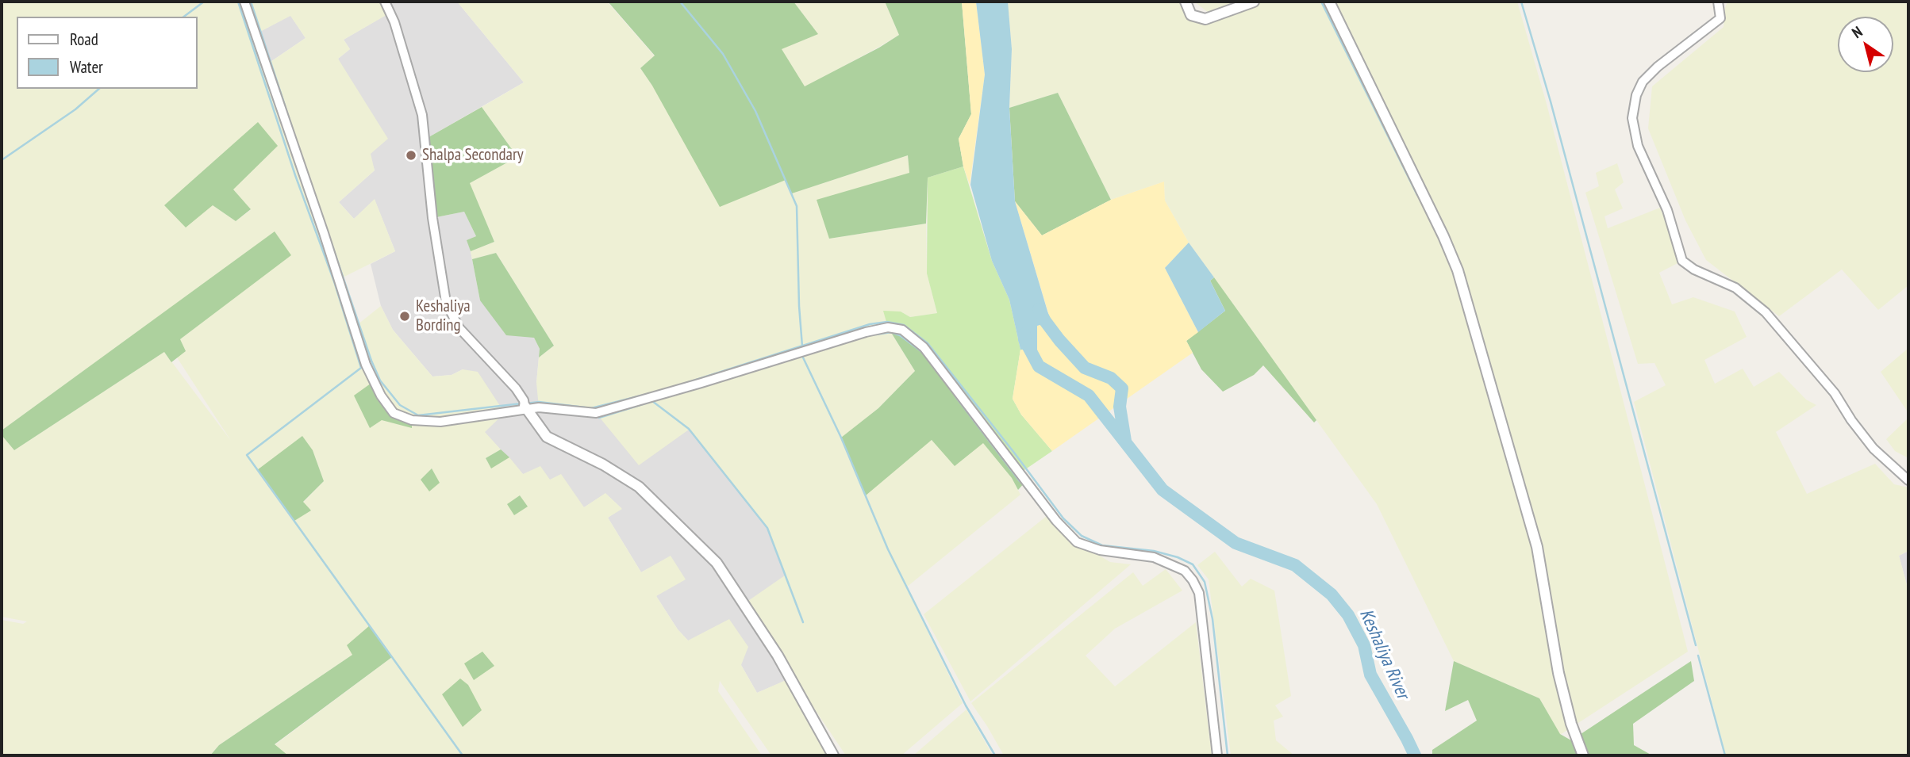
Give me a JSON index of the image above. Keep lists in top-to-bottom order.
{
  "water": ["Keshaliya River"],
  "places": ["Shalpa Secondary", "Keshaliya Bording"],
  "legend": ["Road", "Water"],
  "north": "top left"
}
